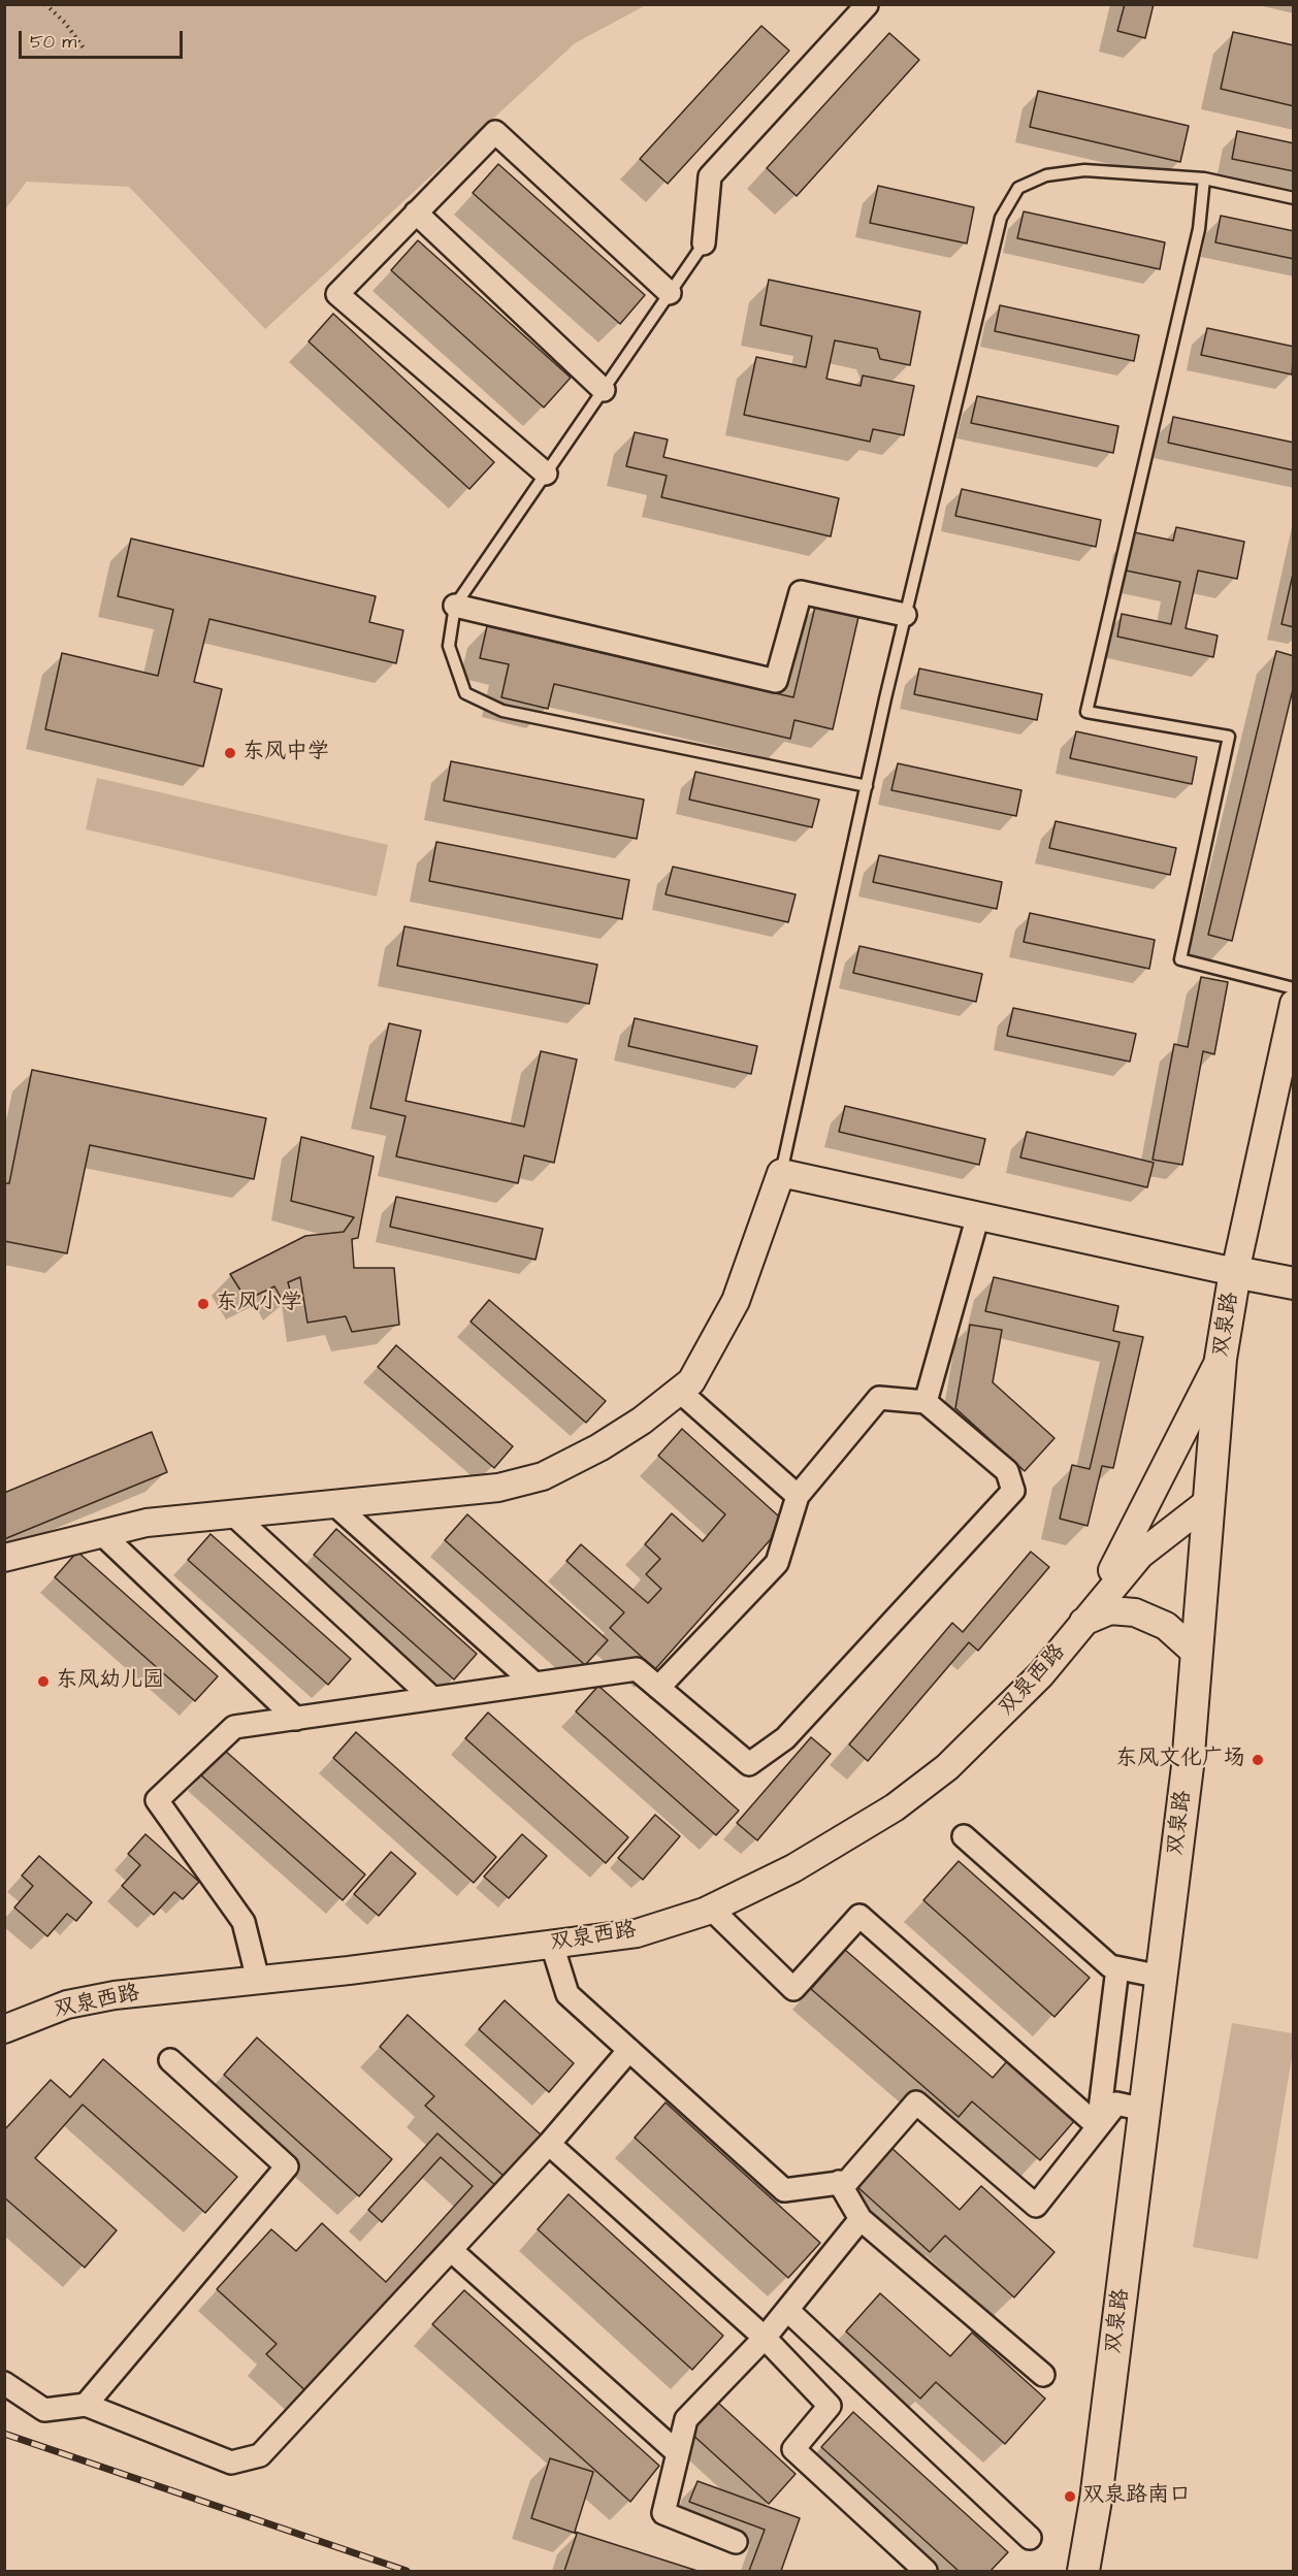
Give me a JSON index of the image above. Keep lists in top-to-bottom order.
{
  "streets": {
    "main road": ["双泉路"],
    "street": ["双泉西路"]
  },
  "crossings": [
    ["双泉路", "双泉西路"]
  ],
  "places": [
    "东风中学",
    "东风小学",
    "东风幼儿园",
    "东风文化广场",
    "双泉路南口"
  ],
  "scale_bar": "50 m"
}
